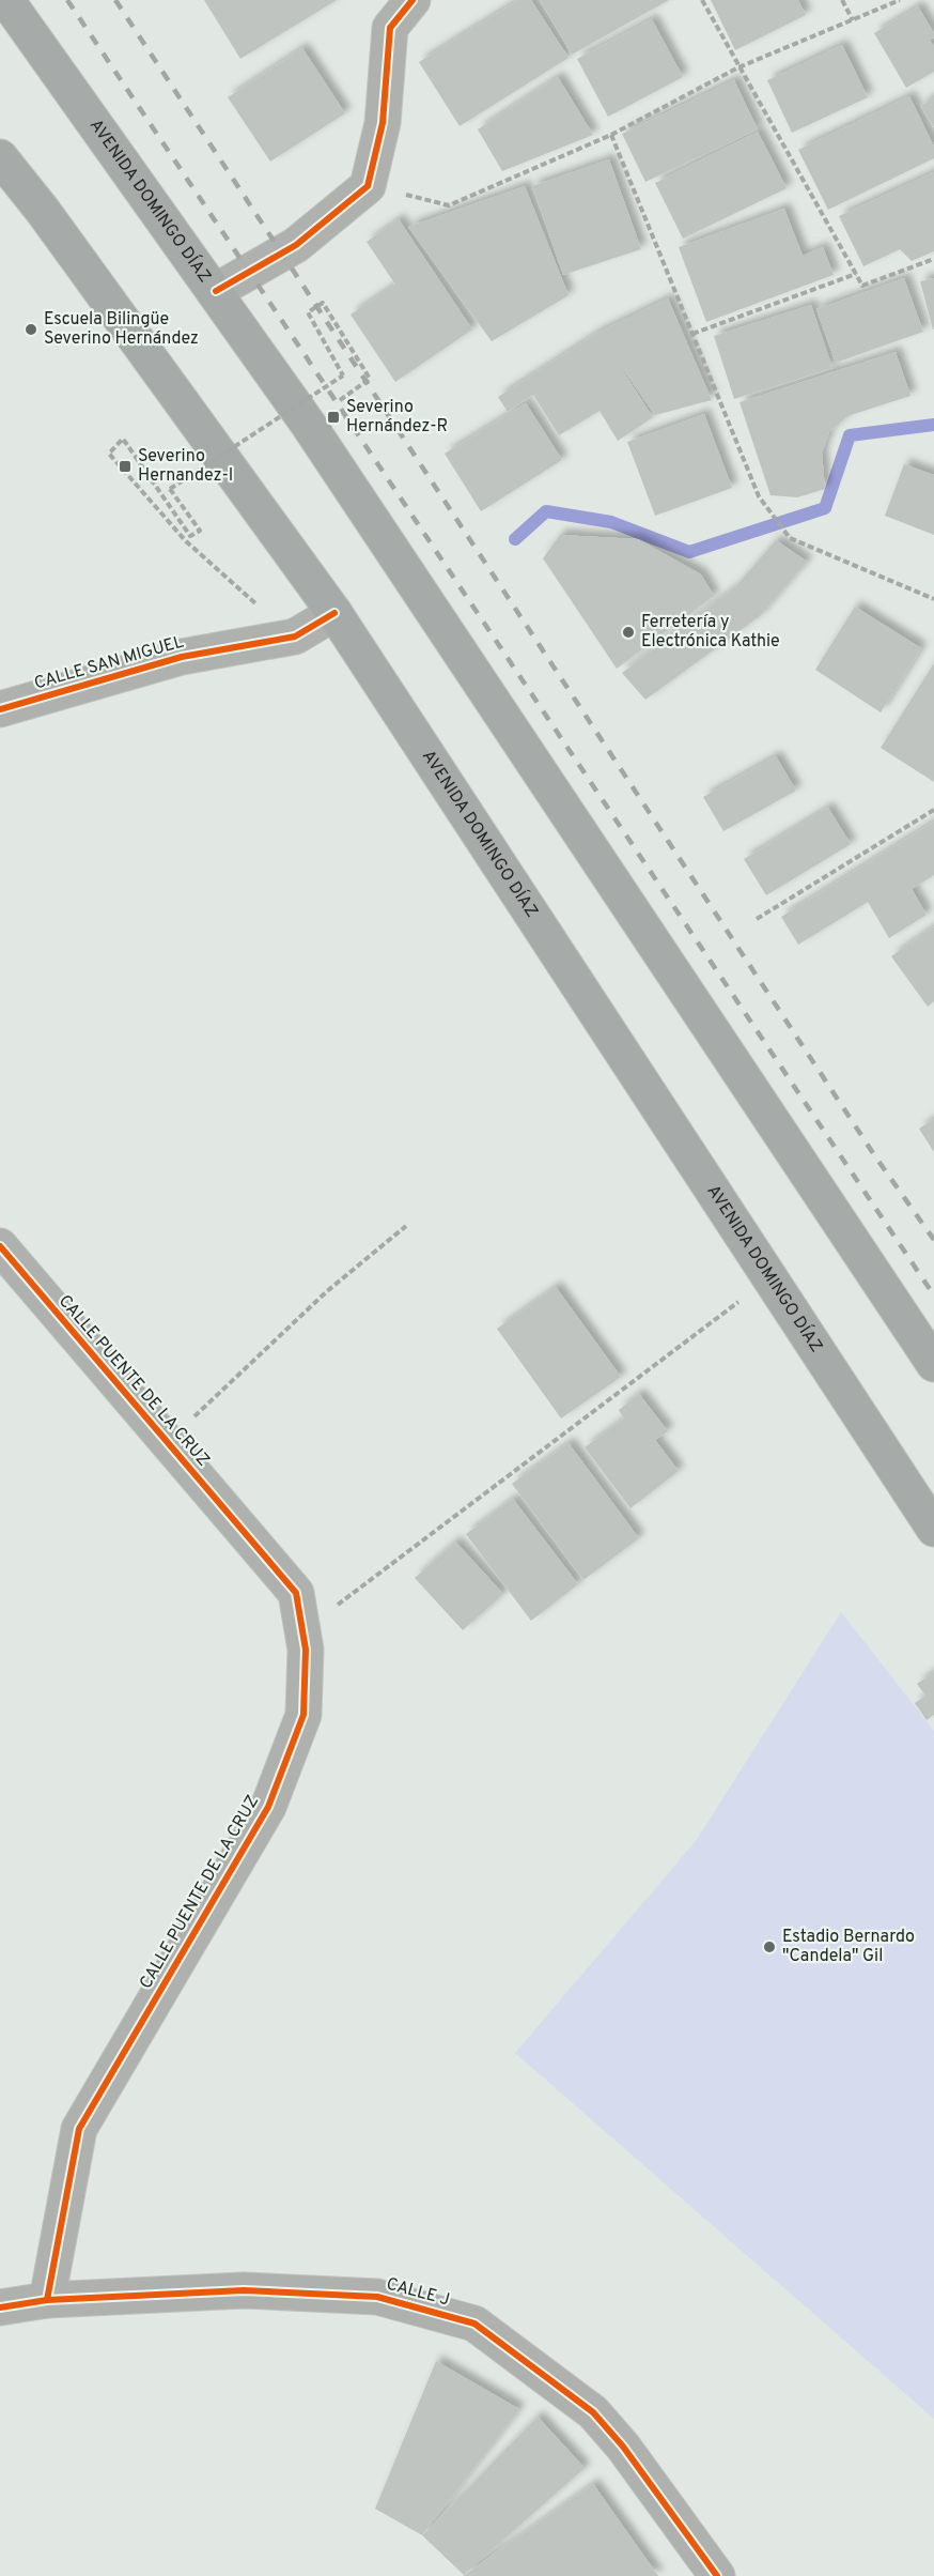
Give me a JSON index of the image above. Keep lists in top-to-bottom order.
{
  "streets": {
    "main road": ["AVENIDA DOMINGO DÍAZ"],
    "street": ["CALLE SAN MIGUEL", "CALLE PUENTE DE LA CRUZ", "CALLE J"]
  },
  "crossings": [
    ["AVENIDA DOMINGO DÍAZ", "CALLE SAN MIGUEL"],
    ["CALLE PUENTE DE LA CRUZ", "CALLE J"]
  ],
  "places": {
    "other": ["Escuela Bilingüe Severino Hernández", "Ferretería y Electrónica Kathie", "Estadio Bernardo \"Candela\" Gil"],
    "transit": ["Severino Hernández-R", "Severino Hernandez-I"]
  }
}
